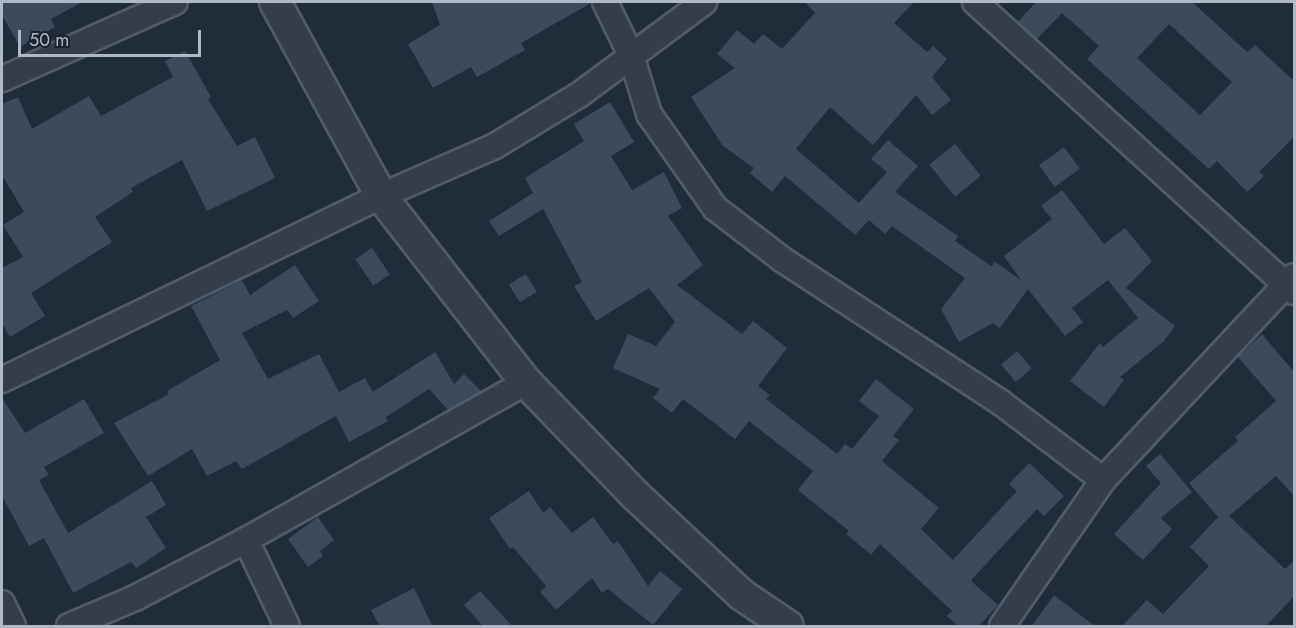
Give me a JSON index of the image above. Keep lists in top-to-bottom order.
{
  "scale_bar": "50 m"
}
